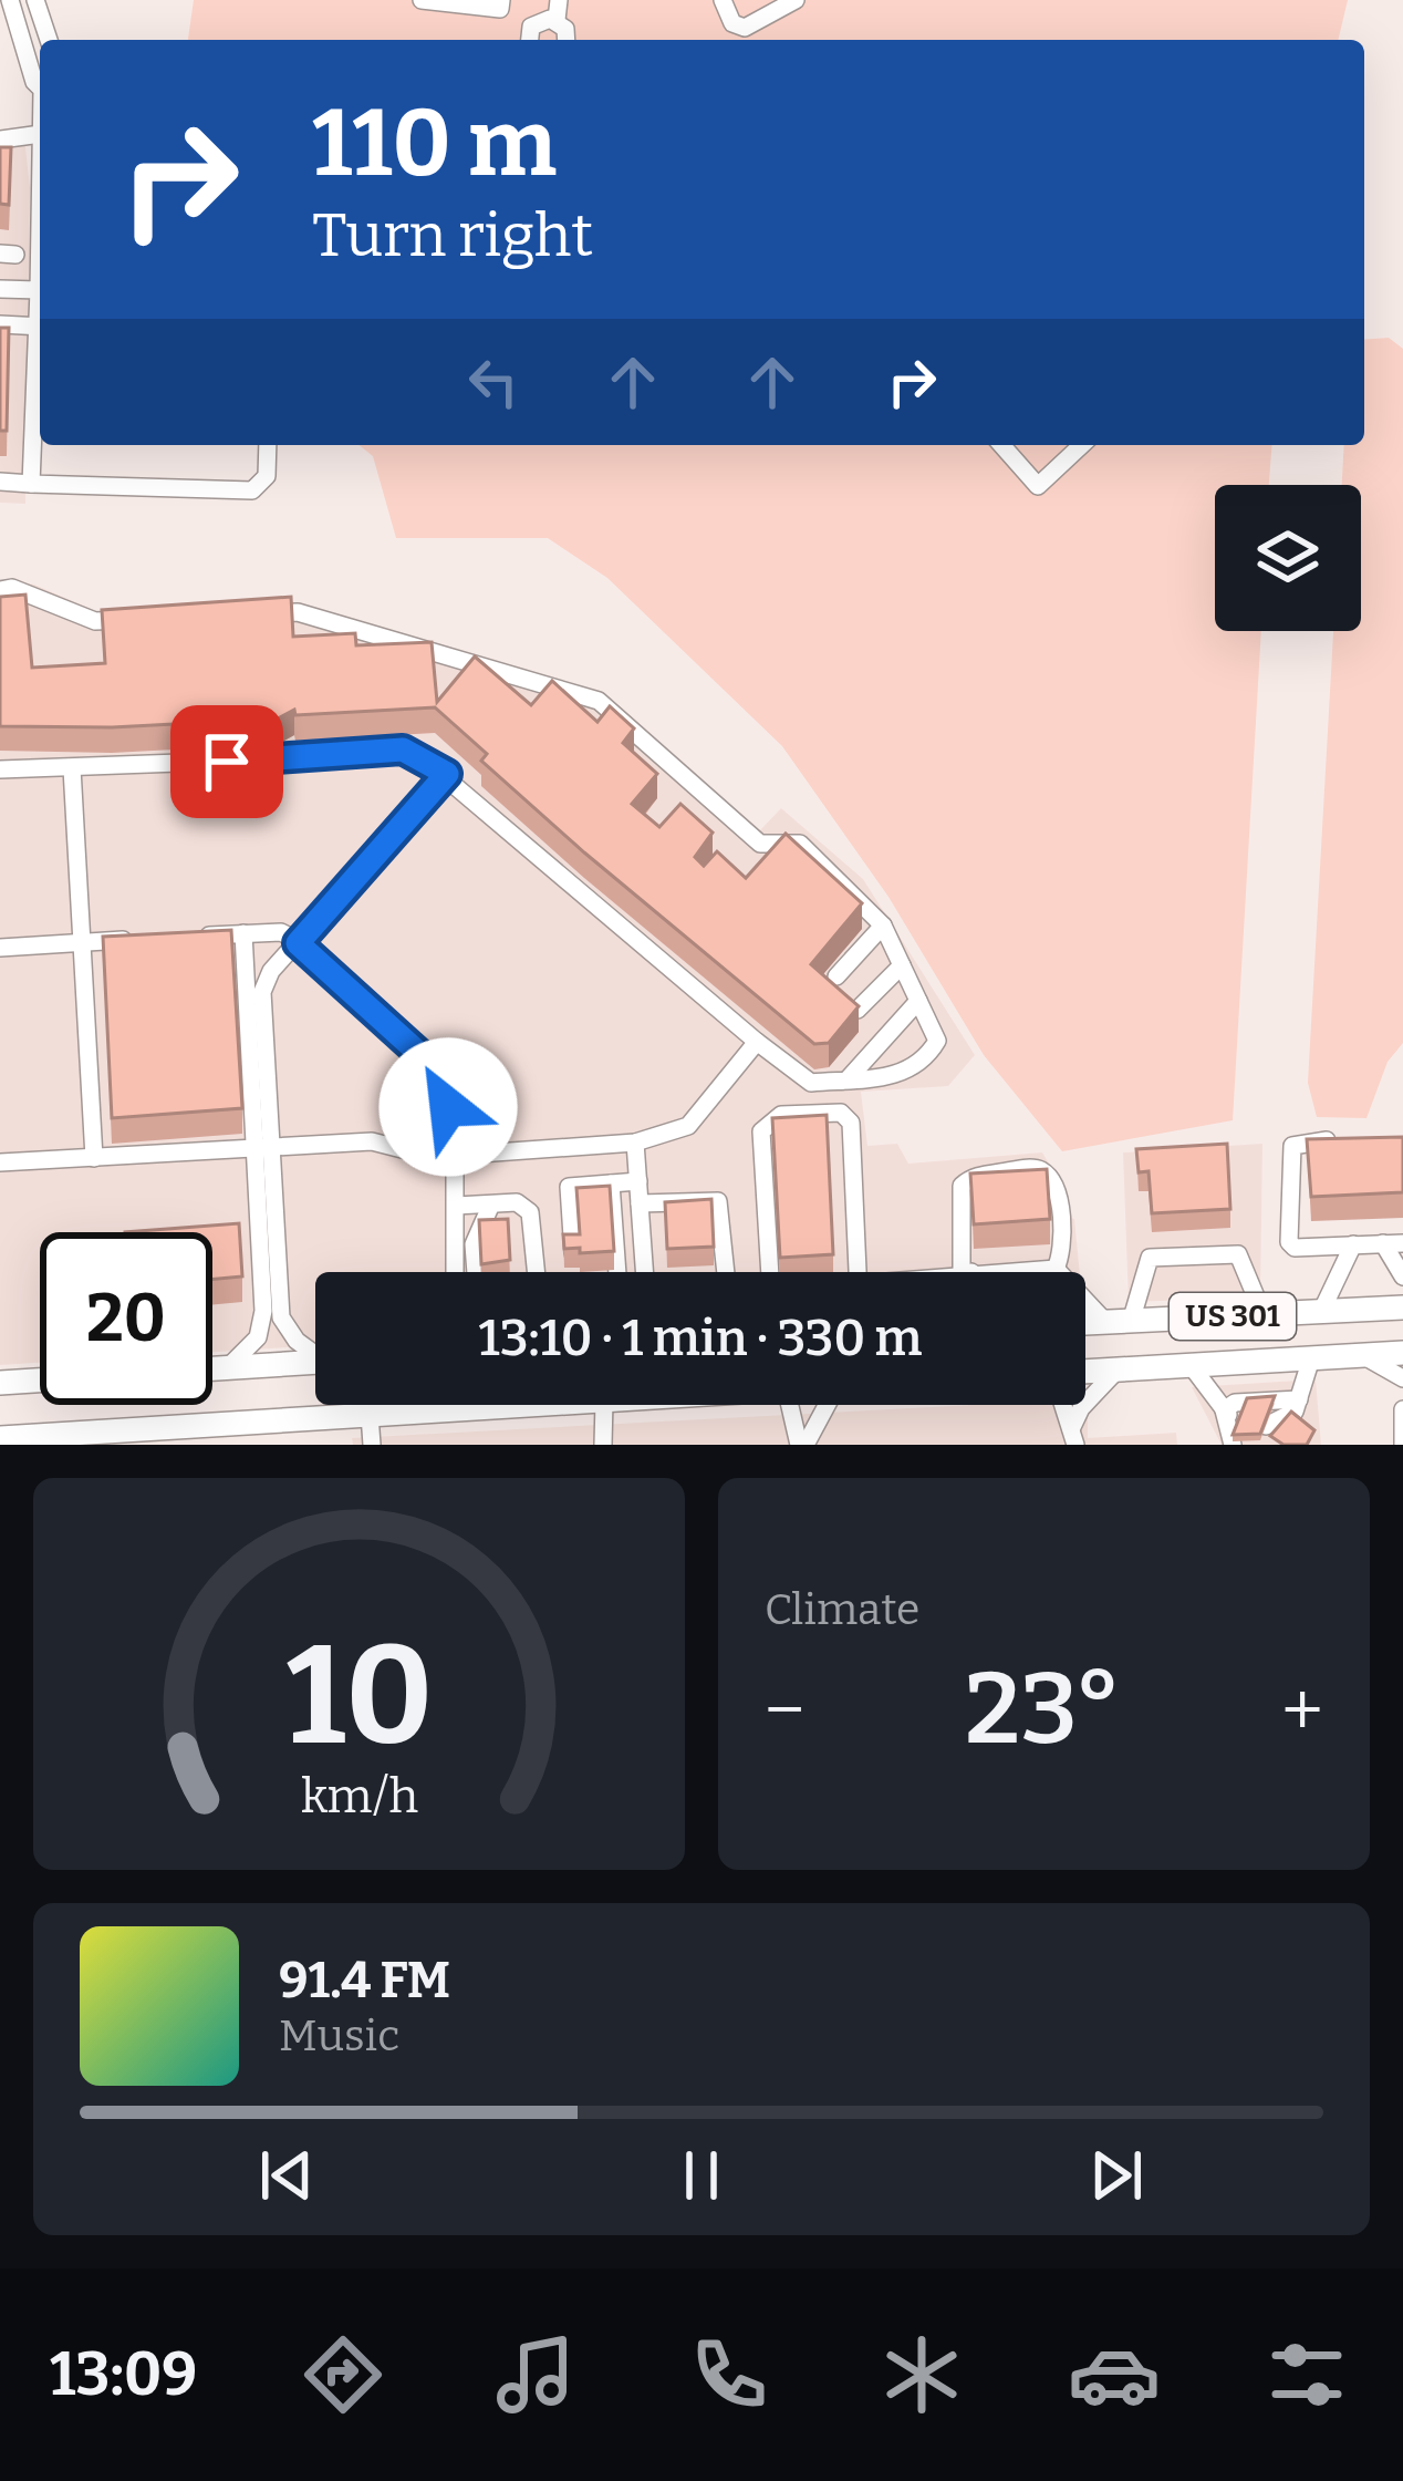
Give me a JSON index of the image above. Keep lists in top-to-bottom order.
{
  "streets": {
    "highway": ["US 301"]
  },
  "page": {
    "turn": ["110 m", "Turn right"],
    "limit": "20",
    "trip": "13:10 · 1 min · 330 m",
    "tile": "Climate",
    "heat": ["−", "23°", "+"],
    "song": ["91.4 FM", "Music"],
    "tabs": "13:09",
    "gauge": ["10", "km/h"]
  }
}
